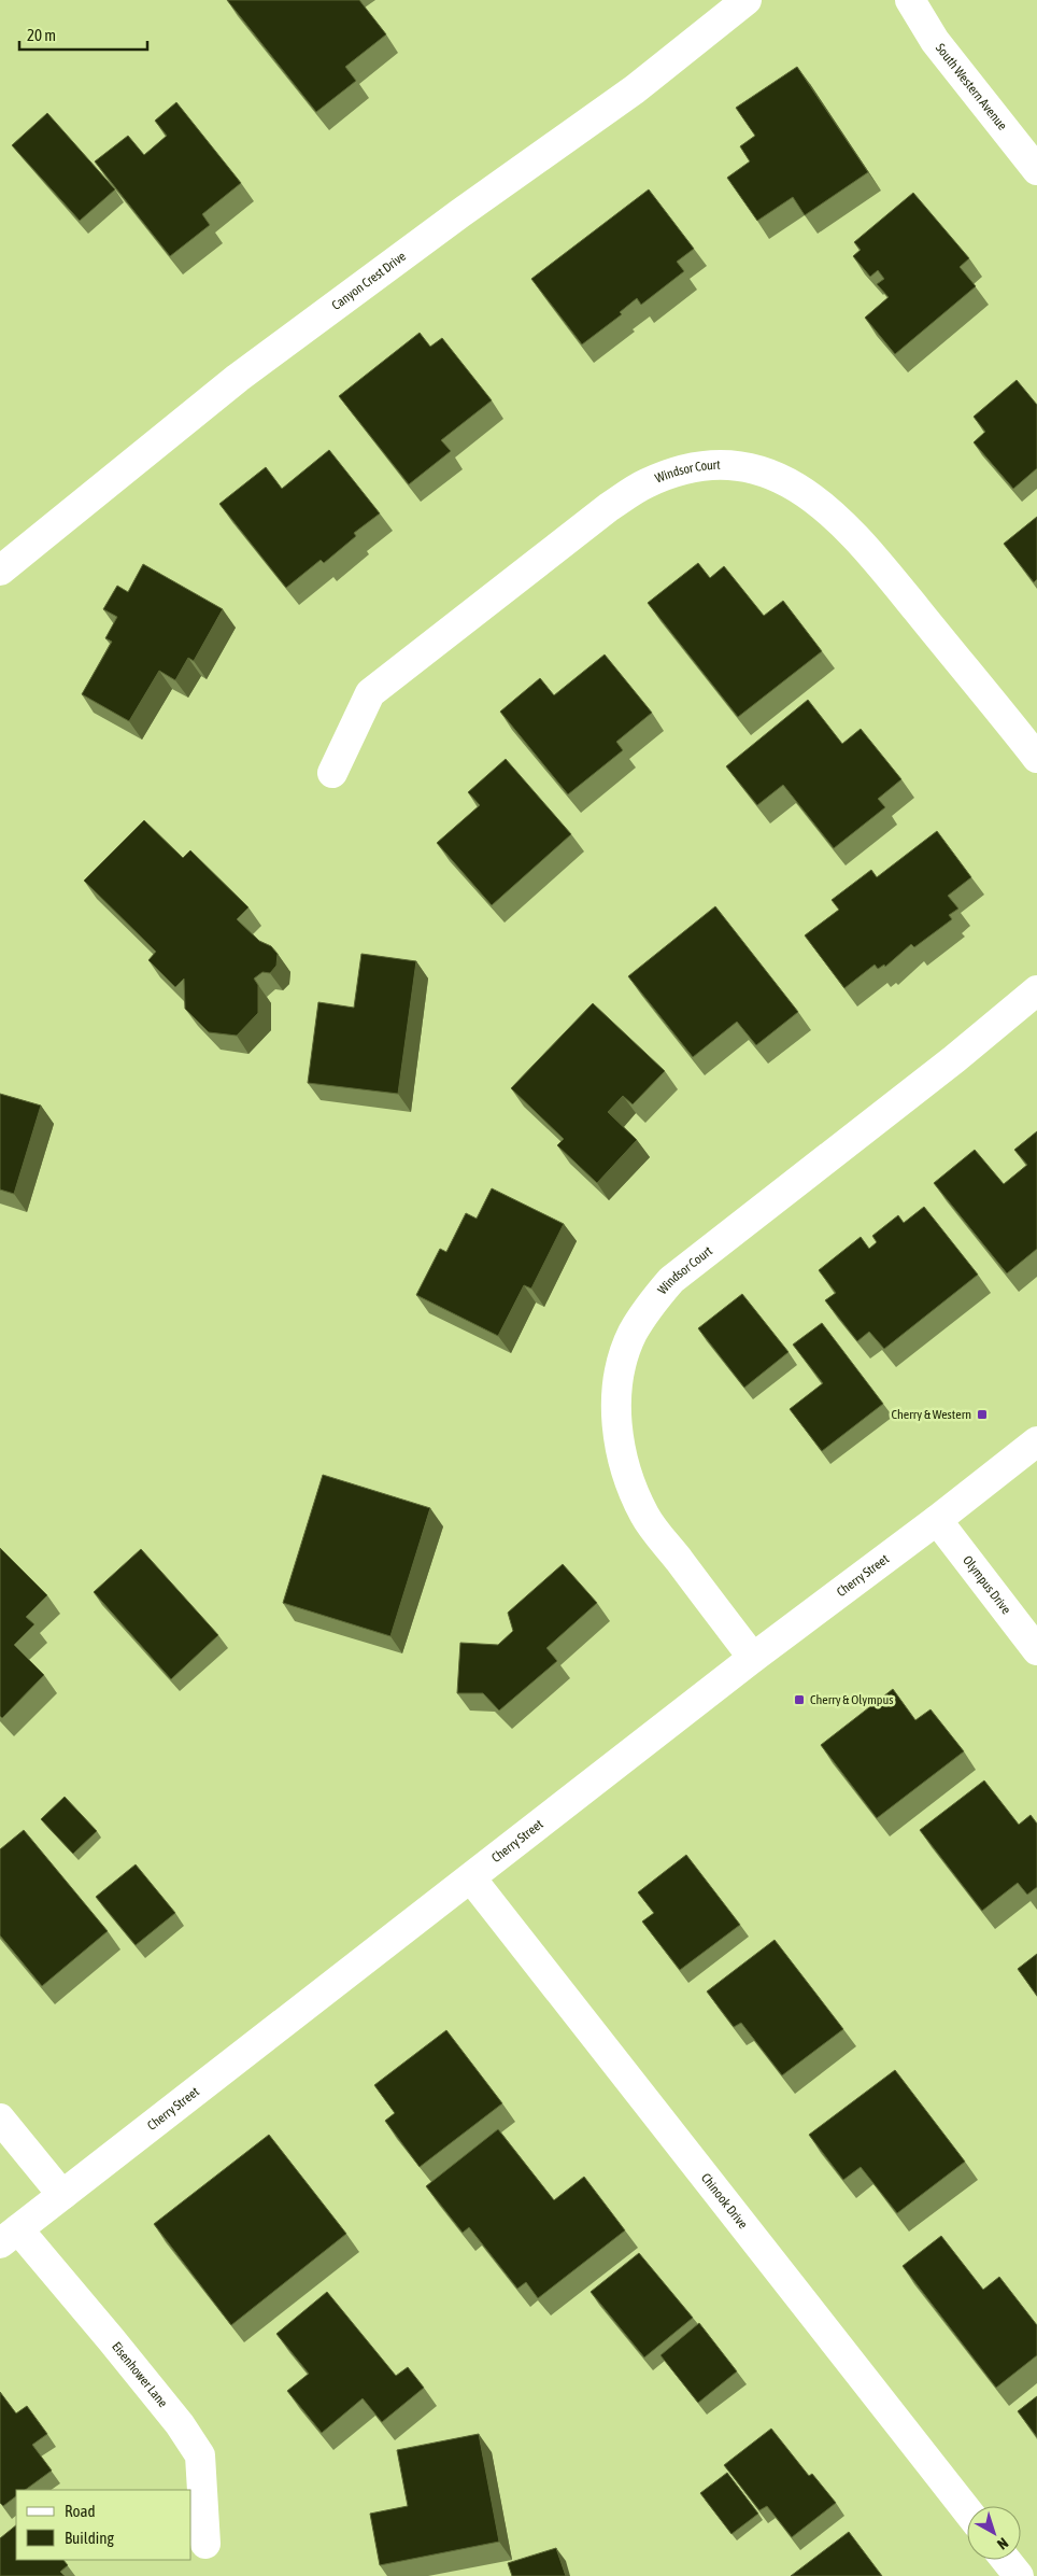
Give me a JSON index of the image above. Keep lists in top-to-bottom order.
{
  "streets": {
    "street": [
      "South Western Avenue",
      "Canyon Crest Drive",
      "Windsor Court",
      "Cherry Street",
      "Olympus Drive",
      "Chinook Drive",
      "Eisenhower Lane"
    ]
  },
  "crossings": [
    ["Windsor Court", "Cherry Street"],
    ["Cherry Street", "Olympus Drive"],
    ["Cherry Street", "Chinook Drive"],
    ["Cherry Street", "Eisenhower Lane"]
  ],
  "places": {
    "transit": ["Cherry & Western", "Cherry & Olympus"]
  },
  "legend": ["Road", "Building"],
  "scale_bar": "20 m",
  "north": "bottom right"
}
